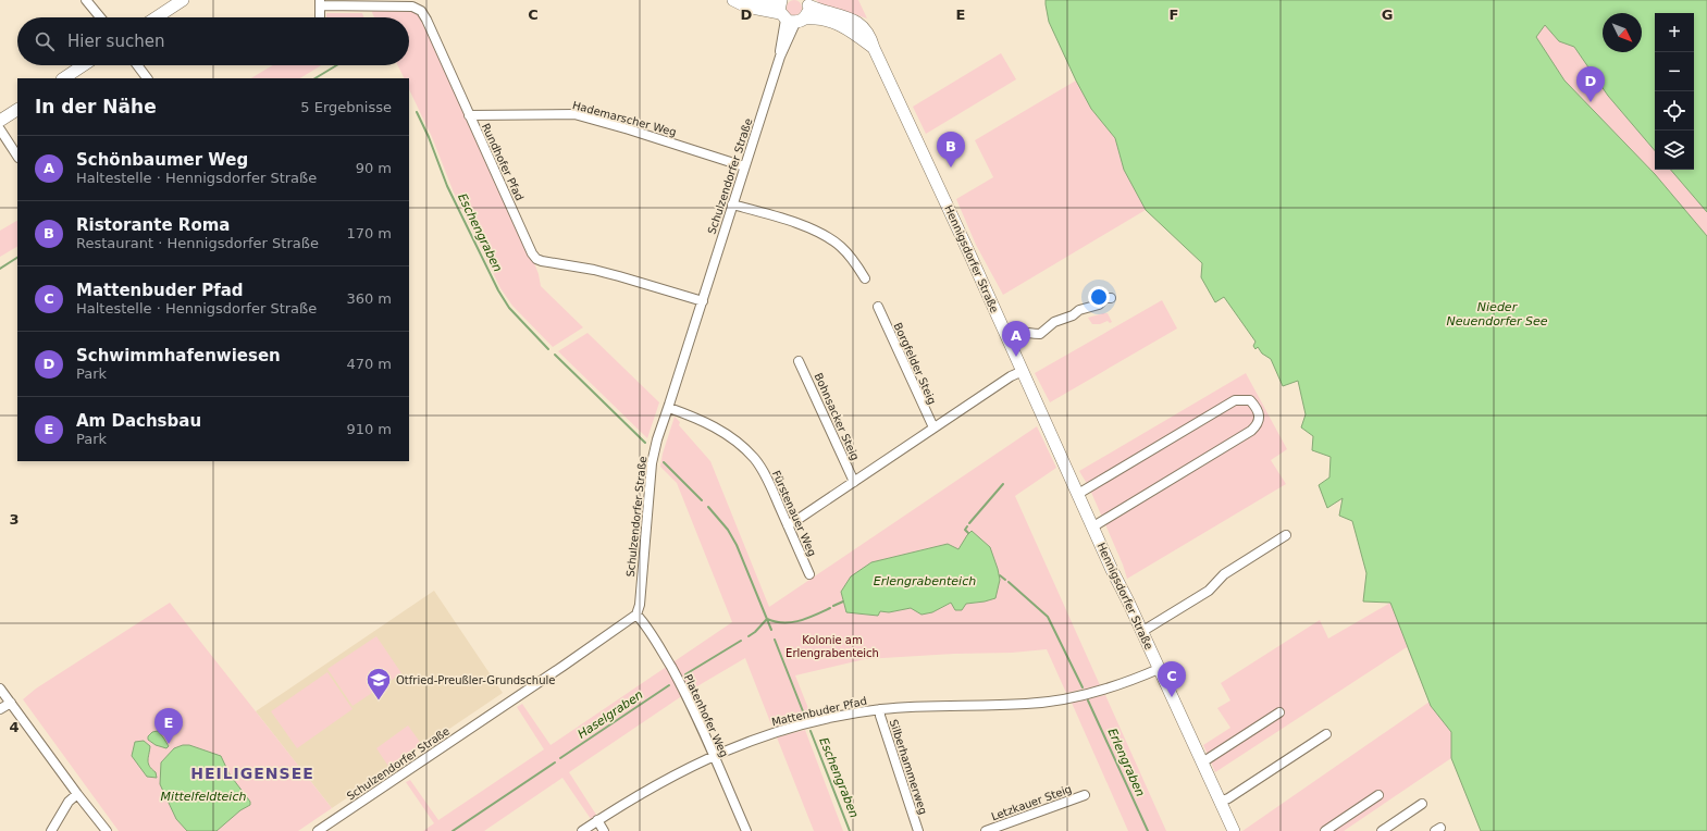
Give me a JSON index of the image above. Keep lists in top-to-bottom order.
{
  "streets": {
    "main road": ["Hennigsdorfer Straße"],
    "street": [
      "Hademarscher Weg",
      "Rundhofer Pfad",
      "Schulzendorfer Straße",
      "Borgfelder Steig",
      "Bohnsacker Steig",
      "Fürstenauer Weg",
      "Mattenbuder Pfad",
      "Platenhofer Weg",
      "Silberhammerweg",
      "Letzkauer Steig"
    ]
  },
  "crossings": [
    ["Hademarscher Weg", "Rundhofer Pfad"],
    ["Hademarscher Weg", "Schulzendorfer Straße"],
    ["Rundhofer Pfad", "Schulzendorfer Straße"],
    ["Schulzendorfer Straße", "Hennigsdorfer Straße"],
    ["Schulzendorfer Straße", "Fürstenauer Weg"],
    ["Schulzendorfer Straße", "Platenhofer Weg"],
    ["Hennigsdorfer Straße", "Mattenbuder Pfad"],
    ["Mattenbuder Pfad", "Platenhofer Weg"],
    ["Mattenbuder Pfad", "Silberhammerweg"]
  ],
  "districts": ["HEILIGENSEE"],
  "water": [
    "Eschengraben",
    "Nieder Neuendorfer See",
    "Erlengrabenteich",
    "Haselgraben",
    "Erlengraben",
    "Mittelfeldteich"
  ],
  "parks": ["Kolonie am Erlengrabenteich"],
  "places": {
    "school or university": ["Otfried-Preußler-Grundschule"]
  },
  "north": "bottom right",
  "page": {
    "map_buttons": ["+", "−"],
    "search": "Hier suchen",
    "pins": [
      "D",
      "B",
      "A",
      "C",
      "E"
    ],
    "heading": ["In der Nähe", "5 Ergebnisse"],
    "list": [
      {
        "mark": "A",
        "name": "Schönbaumer Weg",
        "note": "Haltestelle · Hennigsdorfer Straße",
        "value": "90 m"
      },
      {
        "mark": "B",
        "name": "Ristorante Roma",
        "note": "Restaurant · Hennigsdorfer Straße",
        "value": "170 m"
      },
      {
        "mark": "C",
        "name": "Mattenbuder Pfad",
        "note": "Haltestelle · Hennigsdorfer Straße",
        "value": "360 m"
      },
      {
        "mark": "D",
        "name": "Schwimmhafenwiesen",
        "note": "Park",
        "value": "470 m"
      },
      {
        "mark": "E",
        "name": "Am Dachsbau",
        "note": "Park",
        "value": "910 m"
      }
    ]
  },
  "grid": {
    "columns": [
      "C",
      "D",
      "E",
      "F",
      "G"
    ],
    "rows": ["3", "4"]
  }
}
